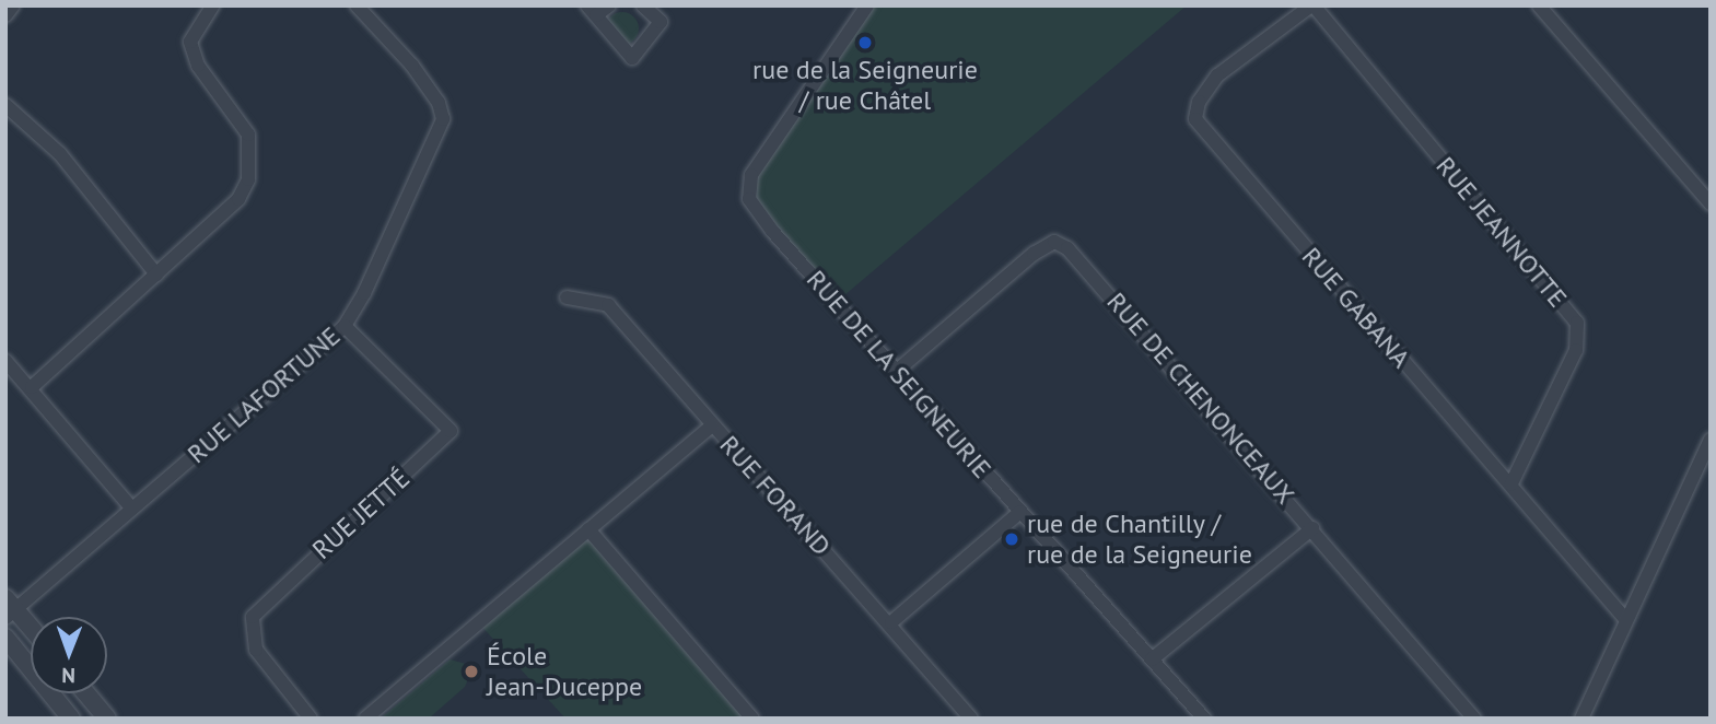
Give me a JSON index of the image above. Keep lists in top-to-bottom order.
{
  "streets": {
    "street": [
      "RUE JEANNOTTE",
      "RUE GABANA",
      "RUE DE LA SEIGNEURIE",
      "RUE LAFORTUNE",
      "RUE DE CHENONCEAUX",
      "RUE FORAND",
      "RUE JETTÉ"
    ]
  },
  "crossings": [
    ["RUE JEANNOTTE", "RUE GABANA"],
    ["RUE DE LA SEIGNEURIE", "RUE DE CHENONCEAUX"],
    ["RUE LAFORTUNE", "RUE JETTÉ"]
  ],
  "places": ["rue de la Seigneurie / rue Châtel", "rue de Chantilly / rue de la Seigneurie", "École Jean-Duceppe"],
  "north": "bottom"
}
